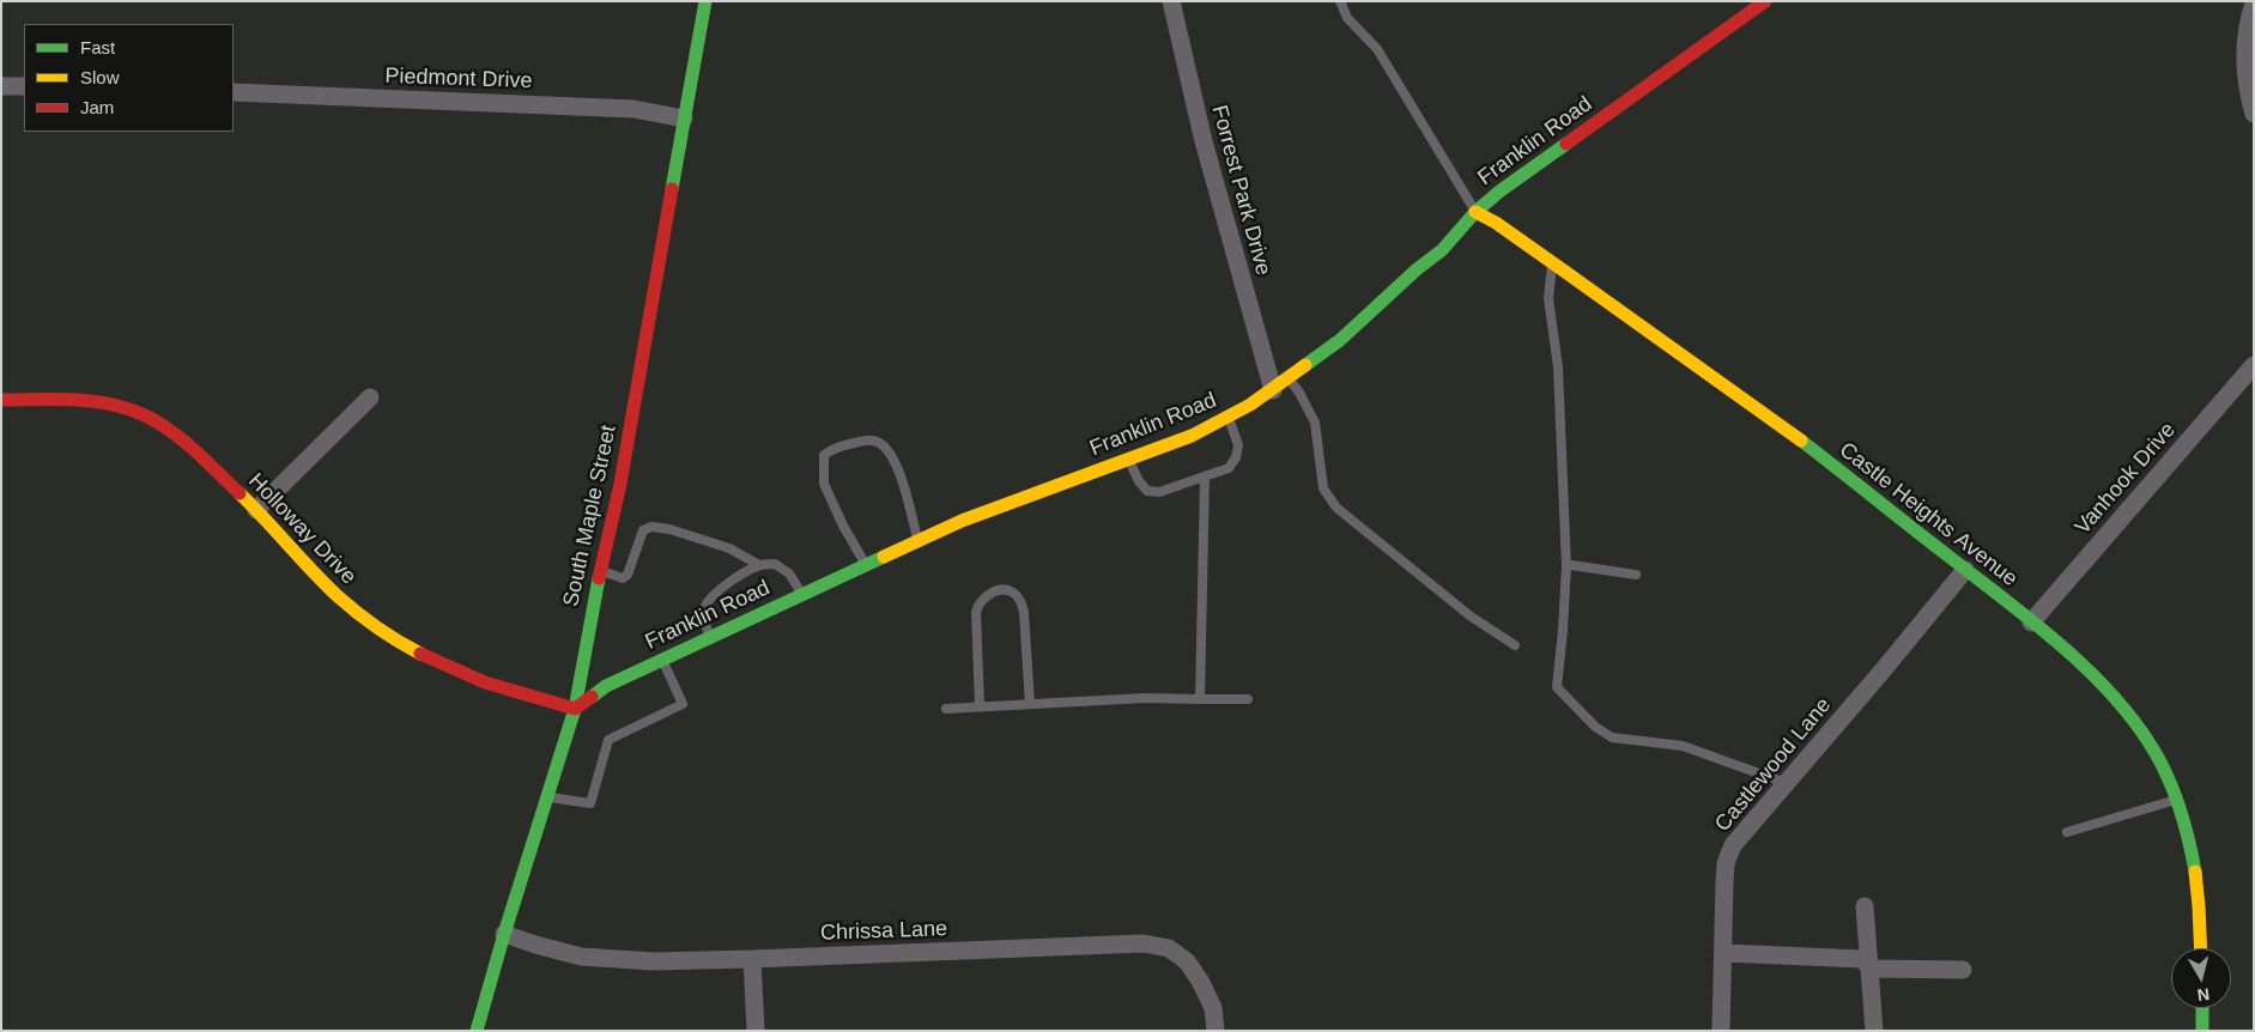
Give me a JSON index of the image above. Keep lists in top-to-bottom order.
{
  "streets": {
    "street": [
      "Piedmont Drive",
      "Franklin Road",
      "Forrest Park Drive",
      "Vanhook Drive",
      "Castle Heights Avenue",
      "South Maple Street",
      "Holloway Drive",
      "Castlewood Lane",
      "Chrissa Lane"
    ]
  },
  "crossings": [
    ["Piedmont Drive", "South Maple Street"],
    ["Franklin Road", "Forrest Park Drive"],
    ["Franklin Road", "Castle Heights Avenue"],
    ["Franklin Road", "South Maple Street"],
    ["Franklin Road", "Holloway Drive"],
    ["Vanhook Drive", "Castle Heights Avenue"],
    ["Castle Heights Avenue", "Castlewood Lane"],
    ["South Maple Street", "Holloway Drive"],
    ["South Maple Street", "Chrissa Lane"]
  ],
  "legend": ["Fast", "Slow", "Jam"],
  "north": "bottom"
}
